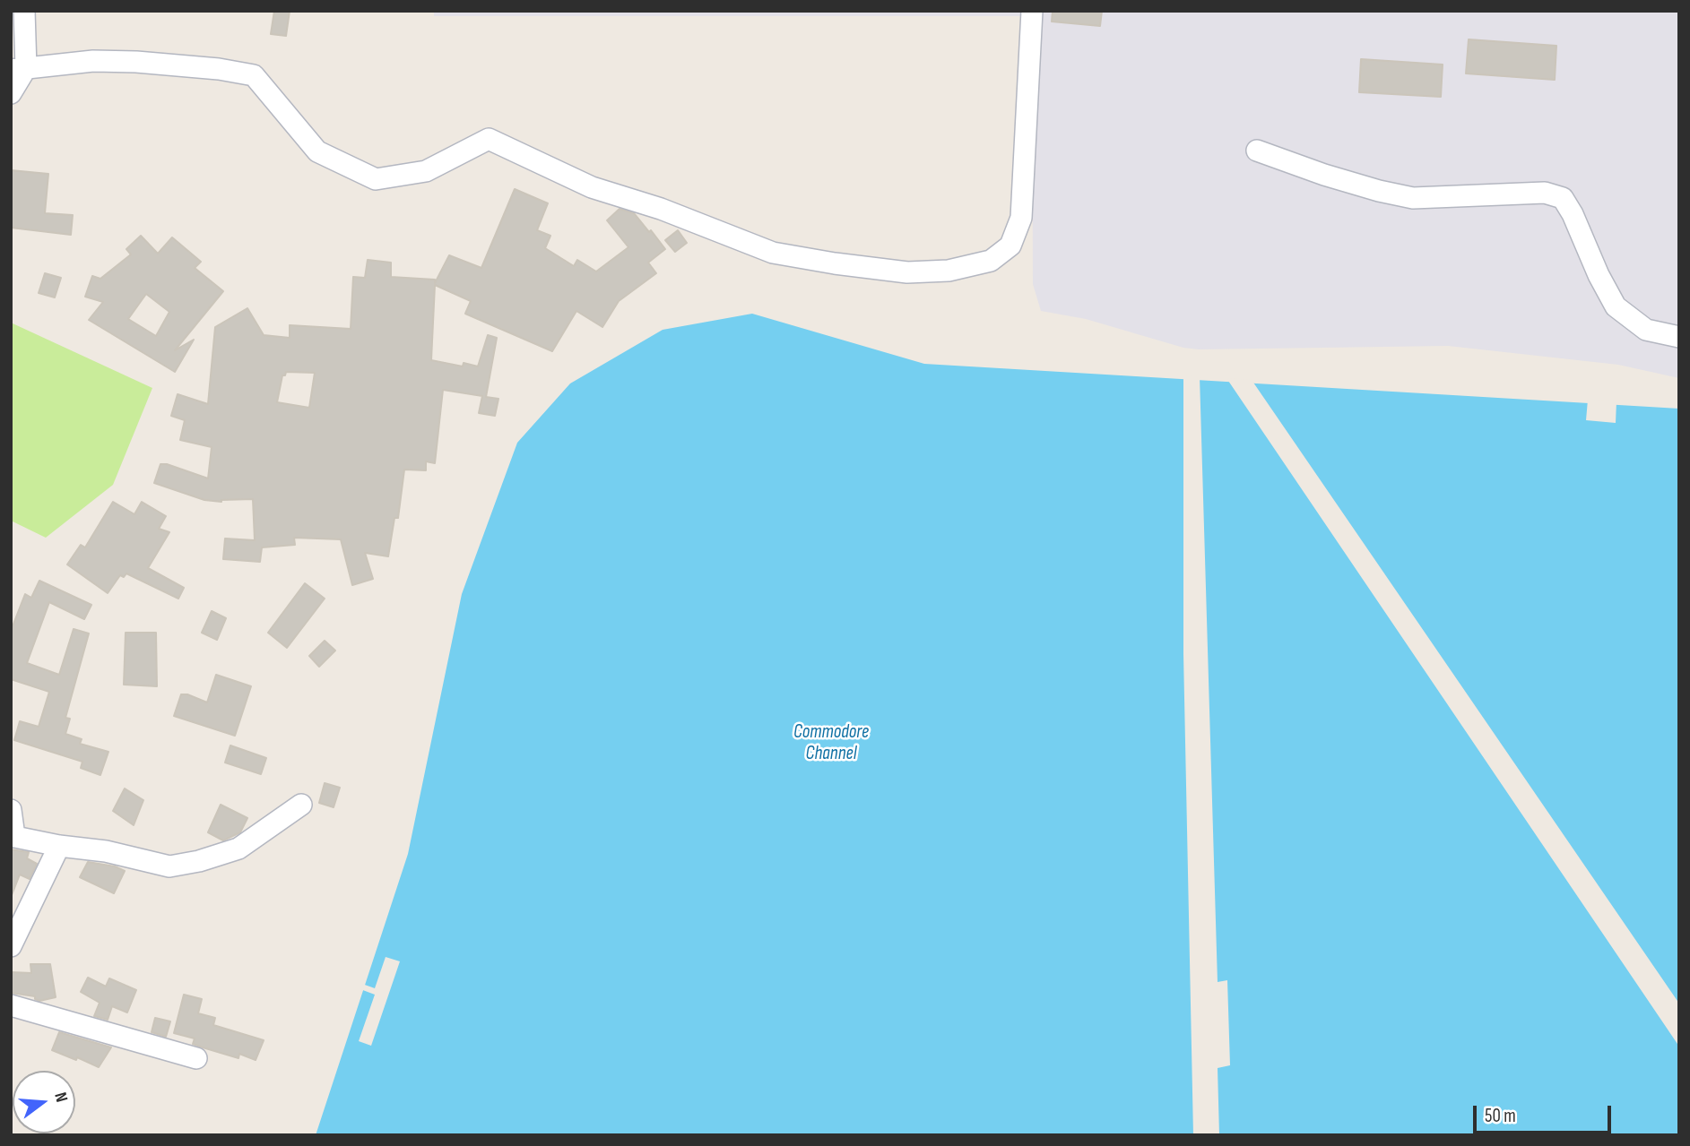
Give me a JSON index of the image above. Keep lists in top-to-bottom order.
{
  "water": ["Commodore Channel"],
  "scale_bar": "50 m",
  "north": "right"
}
